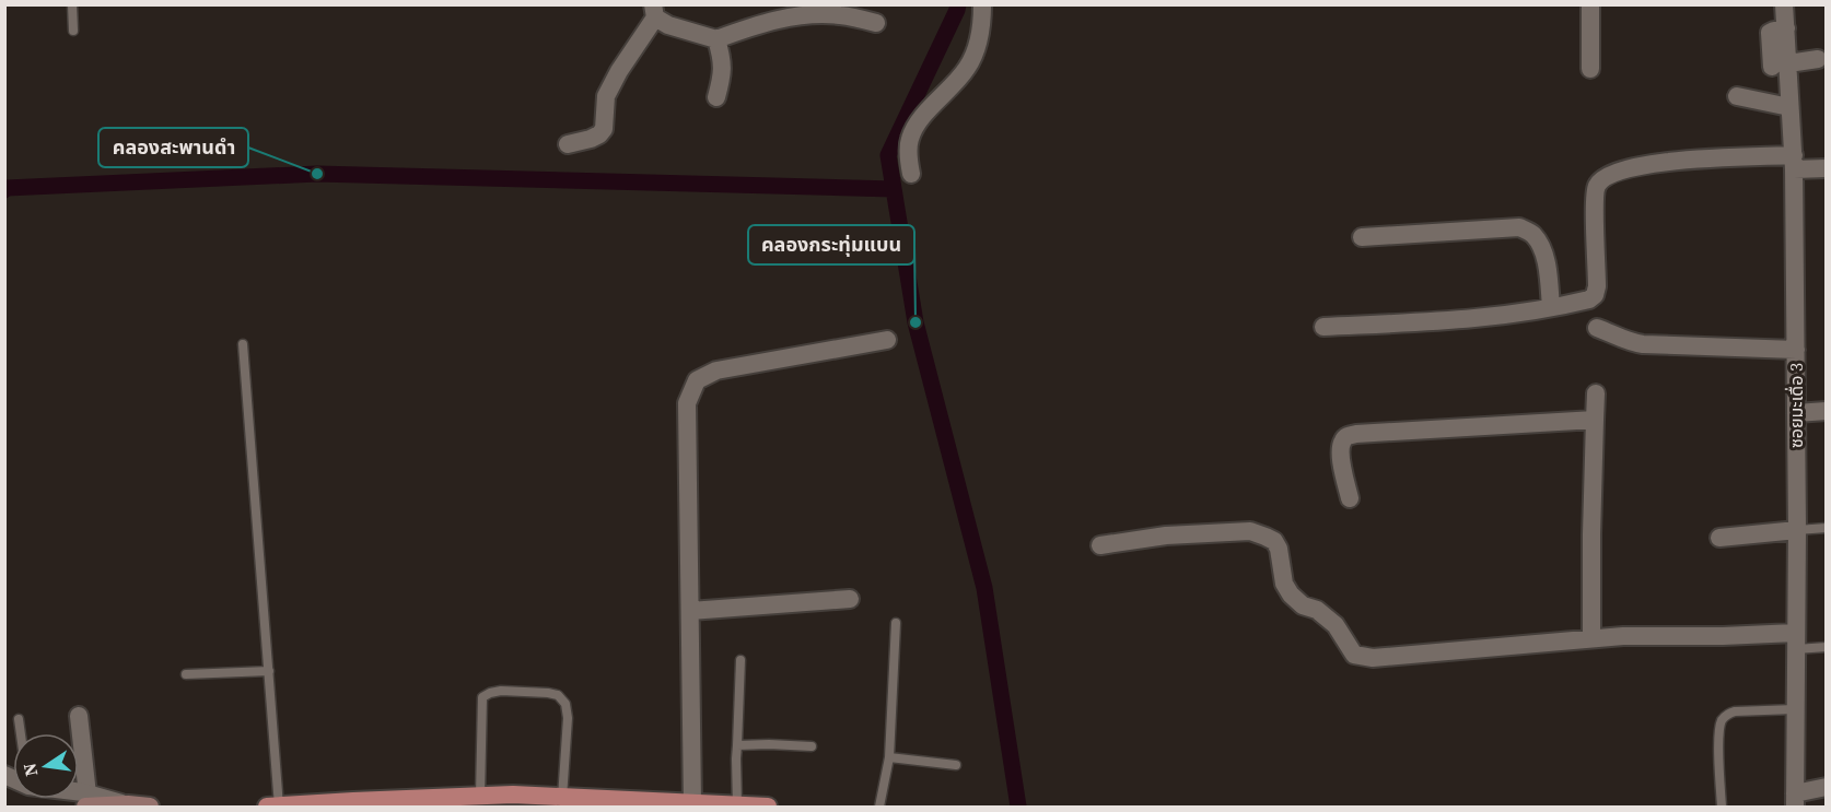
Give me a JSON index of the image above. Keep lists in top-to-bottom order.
{
  "streets": {
    "street": ["ซอยมะเดื่อ 3"]
  },
  "places": ["คลองสะพานดำ", "คลองกระทุ่มแบน"],
  "north": "left"
}
